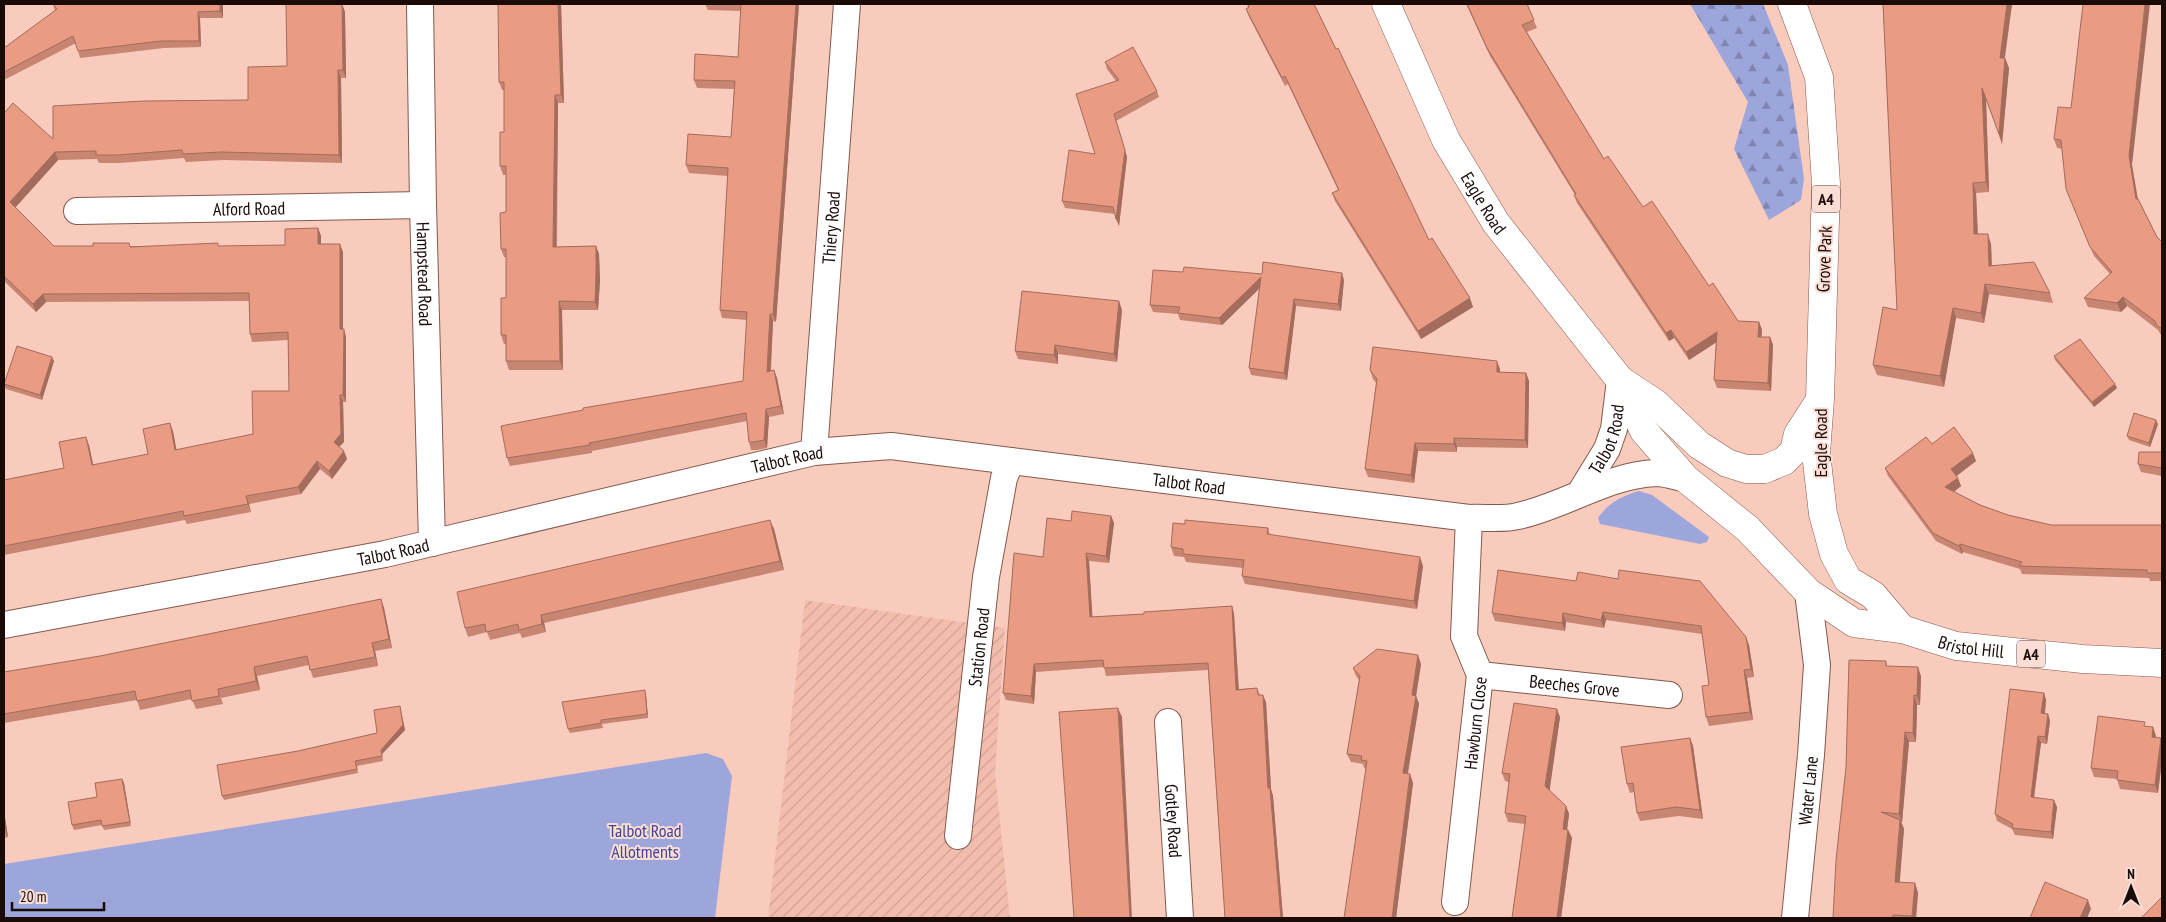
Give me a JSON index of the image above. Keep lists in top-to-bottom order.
{
  "streets": {
    "highway": [
      "A4",
      "Eagle Road",
      "Grove Park",
      "Bristol Hill"
    ],
    "street": [
      "Alford Road",
      "Thiery Road",
      "Hampstead Road",
      "Talbot Road",
      "Station Road",
      "Beeches Grove",
      "Hawburn Close",
      "Water Lane",
      "Gotley Road"
    ]
  },
  "crossings": [
    ["A4", "Eagle Road"],
    ["A4", "Bristol Hill"],
    ["A4", "Water Lane"],
    ["Eagle Road", "Grove Park"],
    ["Eagle Road", "Talbot Road"],
    ["Eagle Road", "Bristol Hill"],
    ["Eagle Road", "Water Lane"],
    ["Alford Road", "Hampstead Road"],
    ["Thiery Road", "Talbot Road"],
    ["Hampstead Road", "Talbot Road"],
    ["Talbot Road", "Station Road"],
    ["Talbot Road", "Hawburn Close"],
    ["Bristol Hill", "Water Lane"],
    ["Beeches Grove", "Hawburn Close"]
  ],
  "parks": ["Talbot Road Allotments"],
  "scale_bar": "20 m",
  "north": "top"
}
